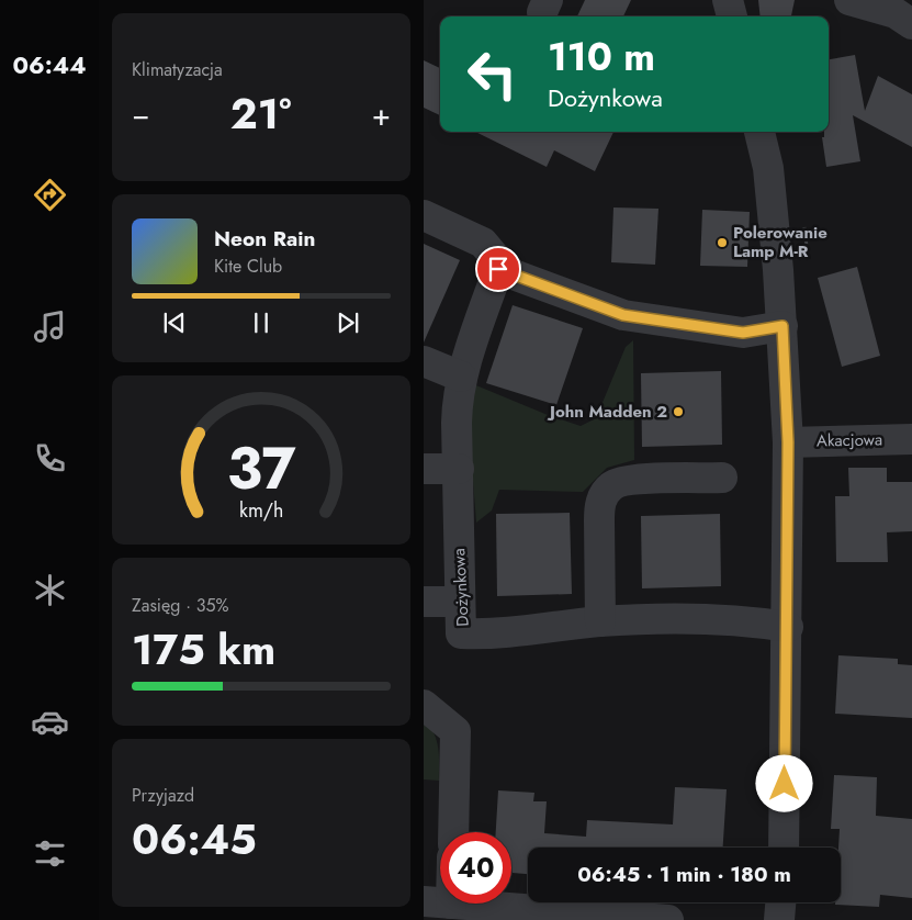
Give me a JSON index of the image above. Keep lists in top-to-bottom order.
{
  "streets": {
    "street": ["Akacjowa", "Dożynkowa"]
  },
  "places": ["Polerowanie Lamp M-R", "John Madden 2"],
  "page": {
    "tabs": "06:44",
    "tile": [
      "Klimatyzacja",
      ["Zasięg · 35%", "175 km"],
      ["Przyjazd", "06:45"]
    ],
    "turn": ["110 m", "Dożynkowa"],
    "heat": ["−", "21°", "+"],
    "song": ["Neon Rain", "Kite Club"],
    "limit": "40",
    "trip": "06:45 · 1 min · 180 m",
    "gauge": ["37", "km/h"]
  }
}
